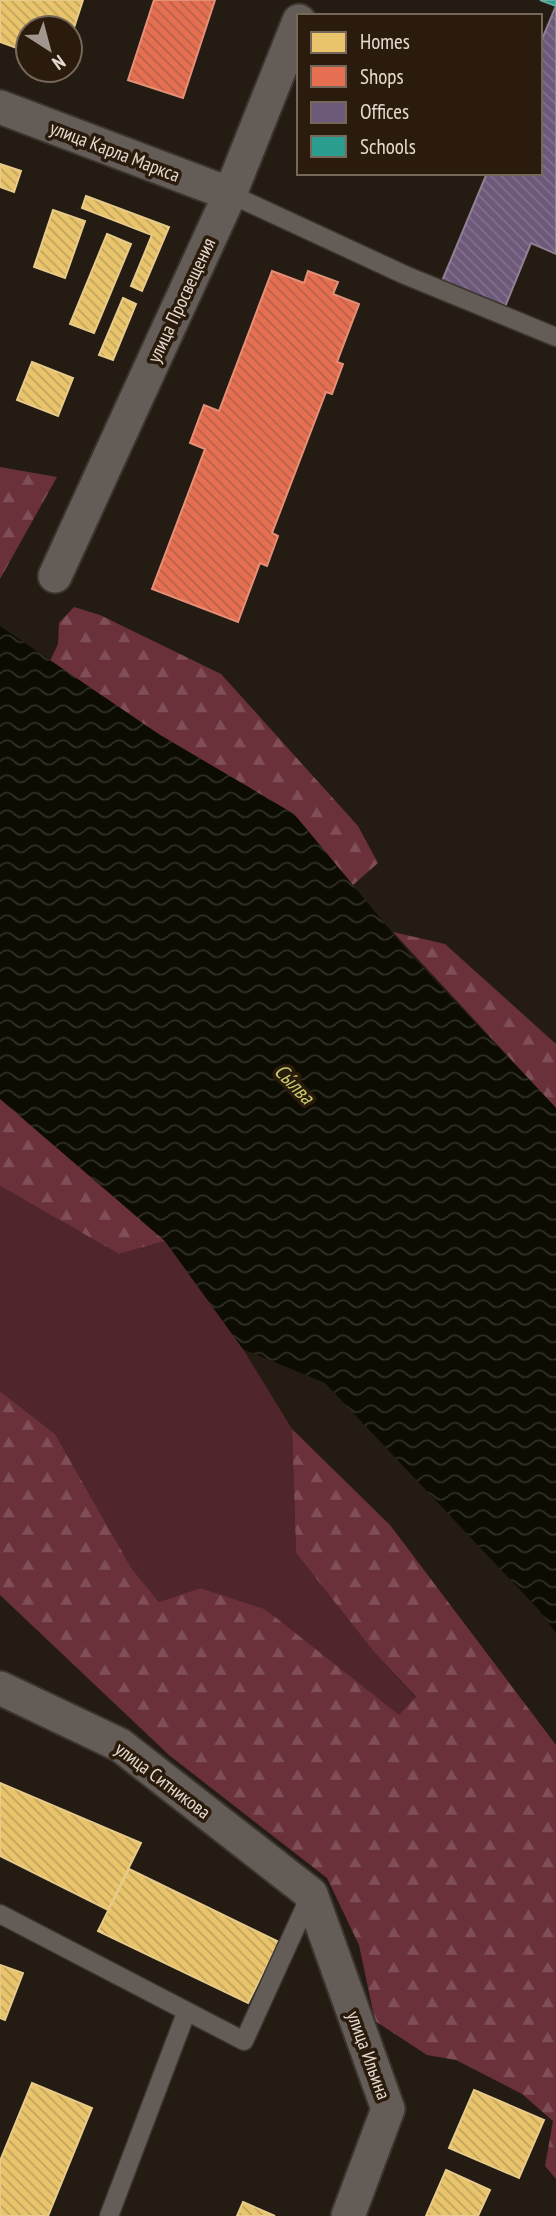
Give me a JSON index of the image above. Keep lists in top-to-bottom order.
{
  "streets": {
    "street": [
      "улица Карла Маркса",
      "улица Просвещения",
      "улица Ситникова",
      "улица Ильина"
    ]
  },
  "crossings": [
    ["улица Карла Маркса", "улица Просвещения"],
    ["улица Ситникова", "улица Ильина"]
  ],
  "water": ["Сы́лва"],
  "legend": [
    "Homes",
    "Shops",
    "Offices",
    "Schools"
  ],
  "north": "bottom right"
}
